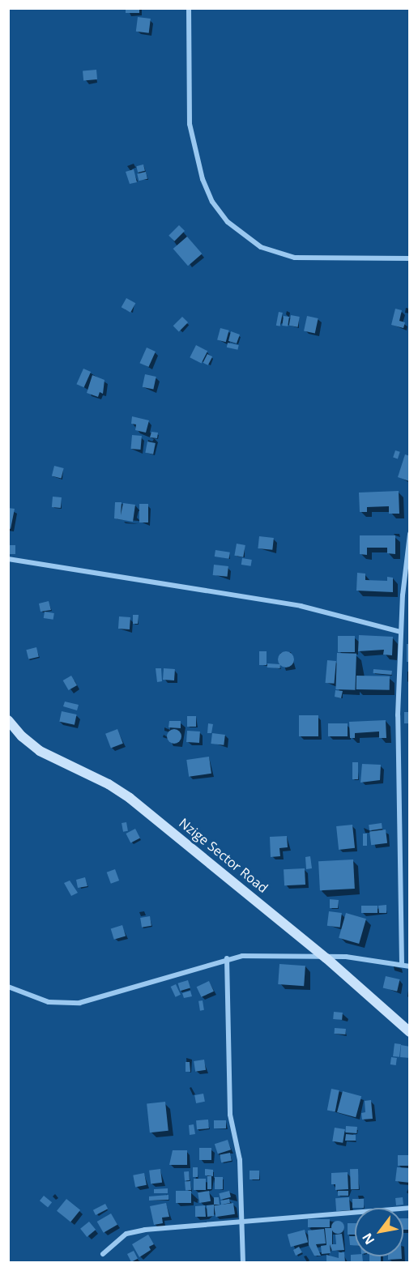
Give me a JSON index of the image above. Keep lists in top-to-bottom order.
{
  "streets": {
    "main road": ["Nzige Sector Road"]
  },
  "north": "bottom left"
}
